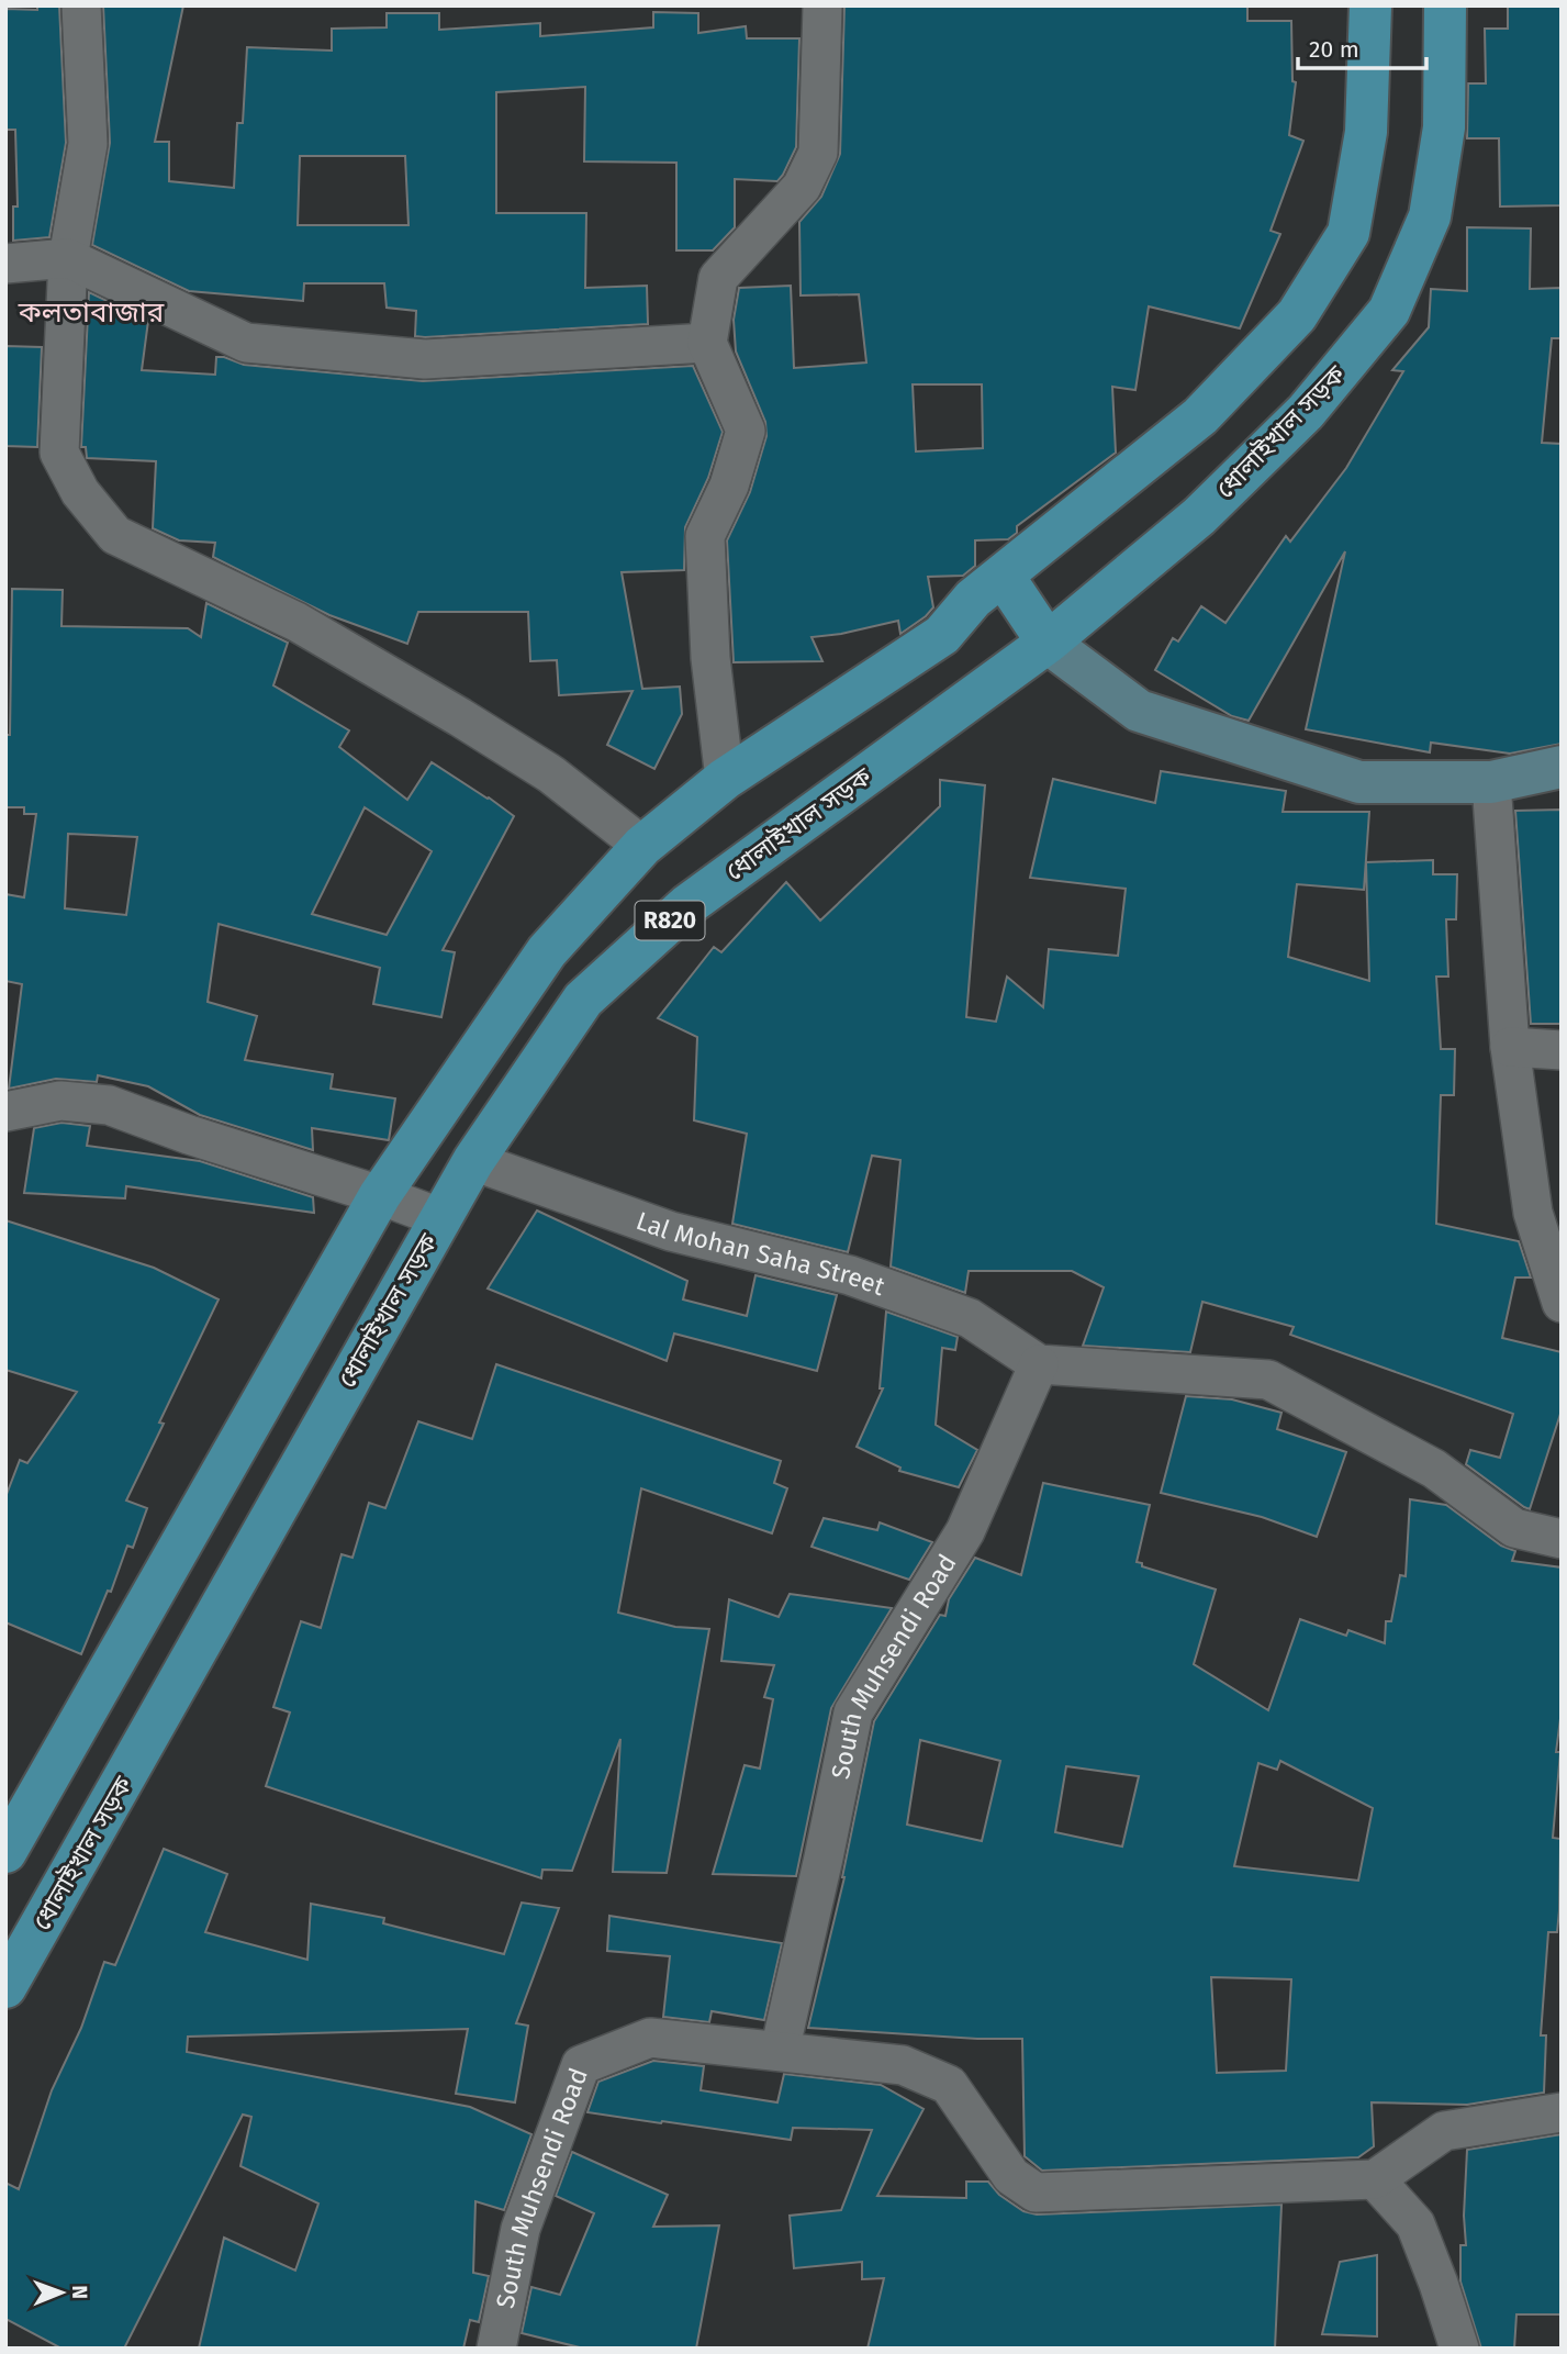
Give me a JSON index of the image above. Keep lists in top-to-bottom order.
{
  "streets": {
    "main road": ["ধোলাইখাল সড়ক", "R820"],
    "street": ["Lal Mohan Saha Street", "South Muhsendi Road"]
  },
  "crossings": [
    ["ধোলাইখাল সড়ক", "Lal Mohan Saha Street"],
    ["Lal Mohan Saha Street", "South Muhsendi Road"]
  ],
  "districts": ["কলতাবাজার"],
  "scale_bar": "20 m",
  "north": "right"
}
